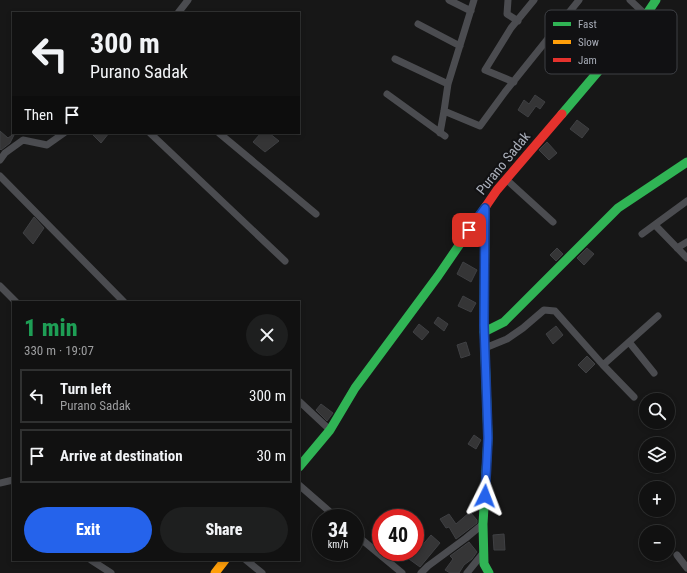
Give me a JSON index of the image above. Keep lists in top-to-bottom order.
{
  "streets": {
    "street": ["Purano Sadak"]
  },
  "legend": ["Fast", "Slow", "Jam"],
  "page": {
    "turn": ["300 m", "Purano Sadak"],
    "then": "Then",
    "heading": ["1 min", "330 m · 19:07"],
    "list": [
      {
        "name": "Turn left",
        "note": "Purano Sadak",
        "value": "300 m"
      },
      {
        "name": "Arrive at destination",
        "value": "30 m"
      }
    ],
    "map_buttons": ["+", "−"],
    "buttons": ["Exit", "Share"],
    "speed": "34 km/h",
    "limit": "40"
  }
}
